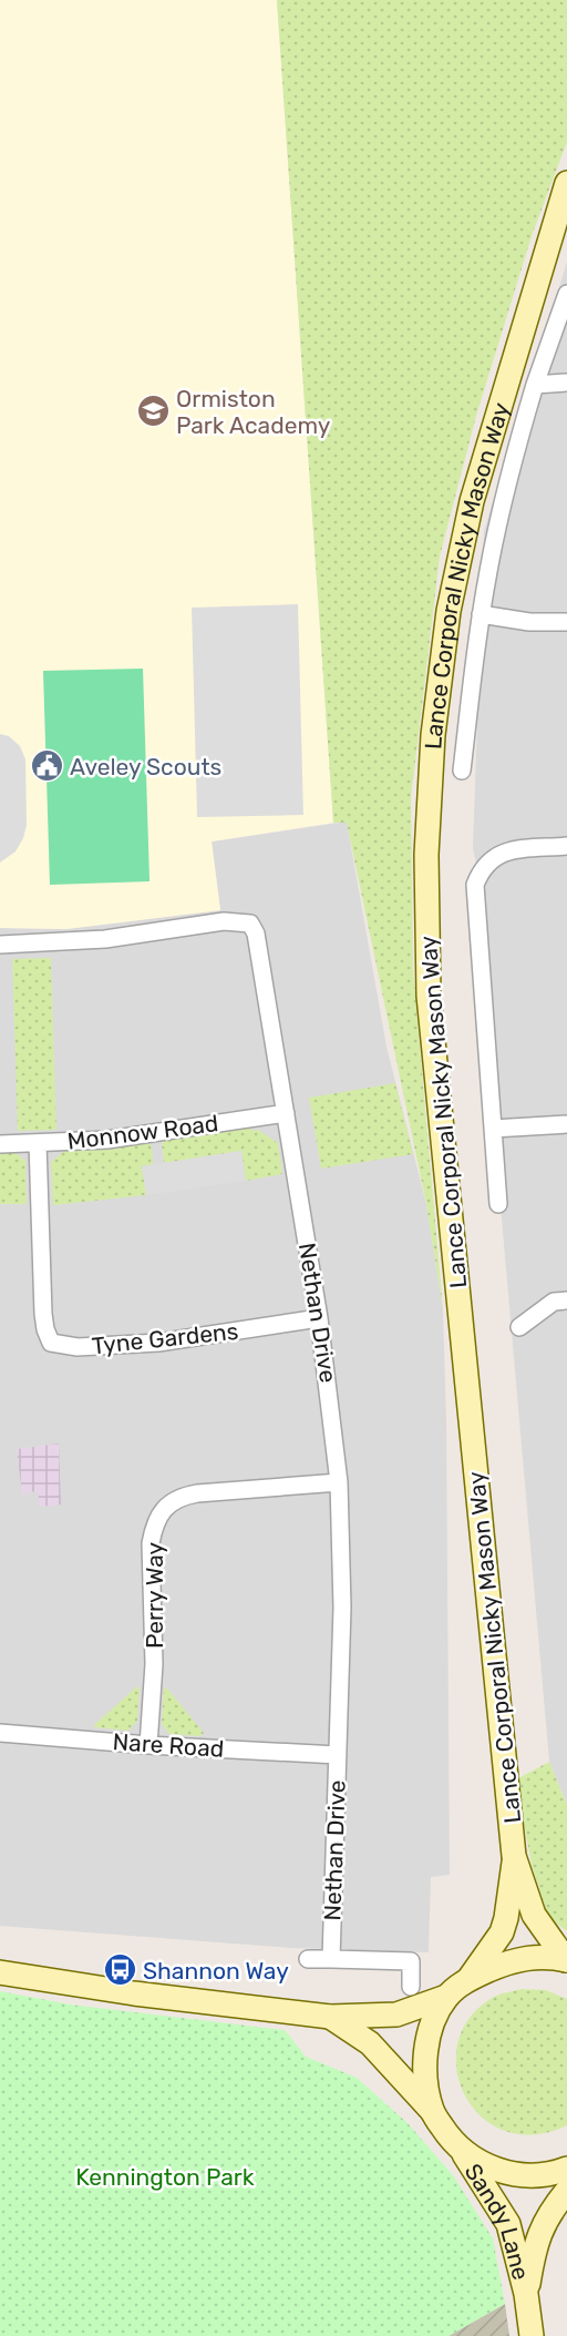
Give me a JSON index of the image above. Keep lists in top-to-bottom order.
{
  "streets": {
    "main road": ["Lance Corporal Nicky Mason Way", "Sandy Lane"],
    "street": [
      "Monnow Road",
      "Nethan Drive",
      "Tyne Gardens",
      "Perry Way",
      "Nare Road"
    ]
  },
  "crossings": [
    ["Monnow Road", "Nethan Drive"],
    ["Monnow Road", "Tyne Gardens"],
    ["Nethan Drive", "Tyne Gardens"],
    ["Nethan Drive", "Perry Way"],
    ["Nethan Drive", "Nare Road"],
    ["Perry Way", "Nare Road"]
  ],
  "parks": ["Kennington Park"],
  "places": {
    "school or university": ["Ormiston Park Academy"],
    "public building": ["Aveley Scouts"],
    "bus stop": ["Shannon Way"]
  }
}
